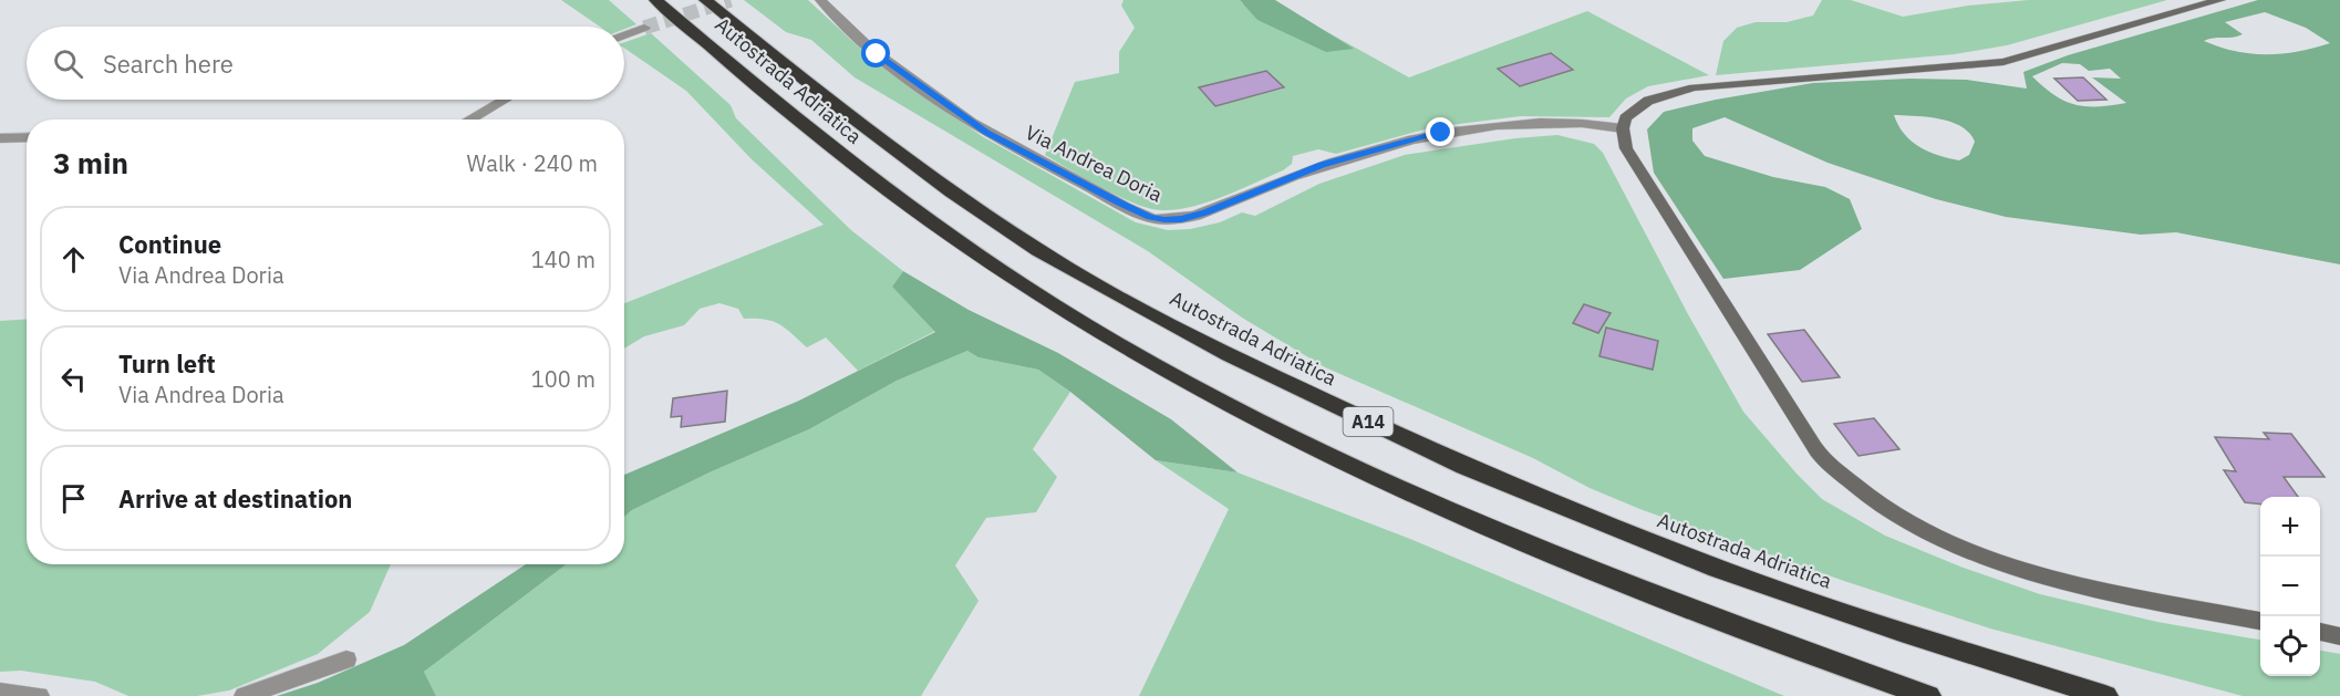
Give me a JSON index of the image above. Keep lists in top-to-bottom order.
{
  "streets": {
    "highway": ["Autostrada Adriatica", "A14"],
    "street": ["Via Andrea Doria"]
  },
  "page": {
    "search": "Search here",
    "heading": ["3 min", "Walk · 240 m"],
    "list": [
      ["Continue", "Via Andrea Doria", "140 m"],
      ["Turn left", "Via Andrea Doria", "100 m"],
      "Arrive at destination"
    ],
    "map_buttons": ["+", "−"]
  }
}
